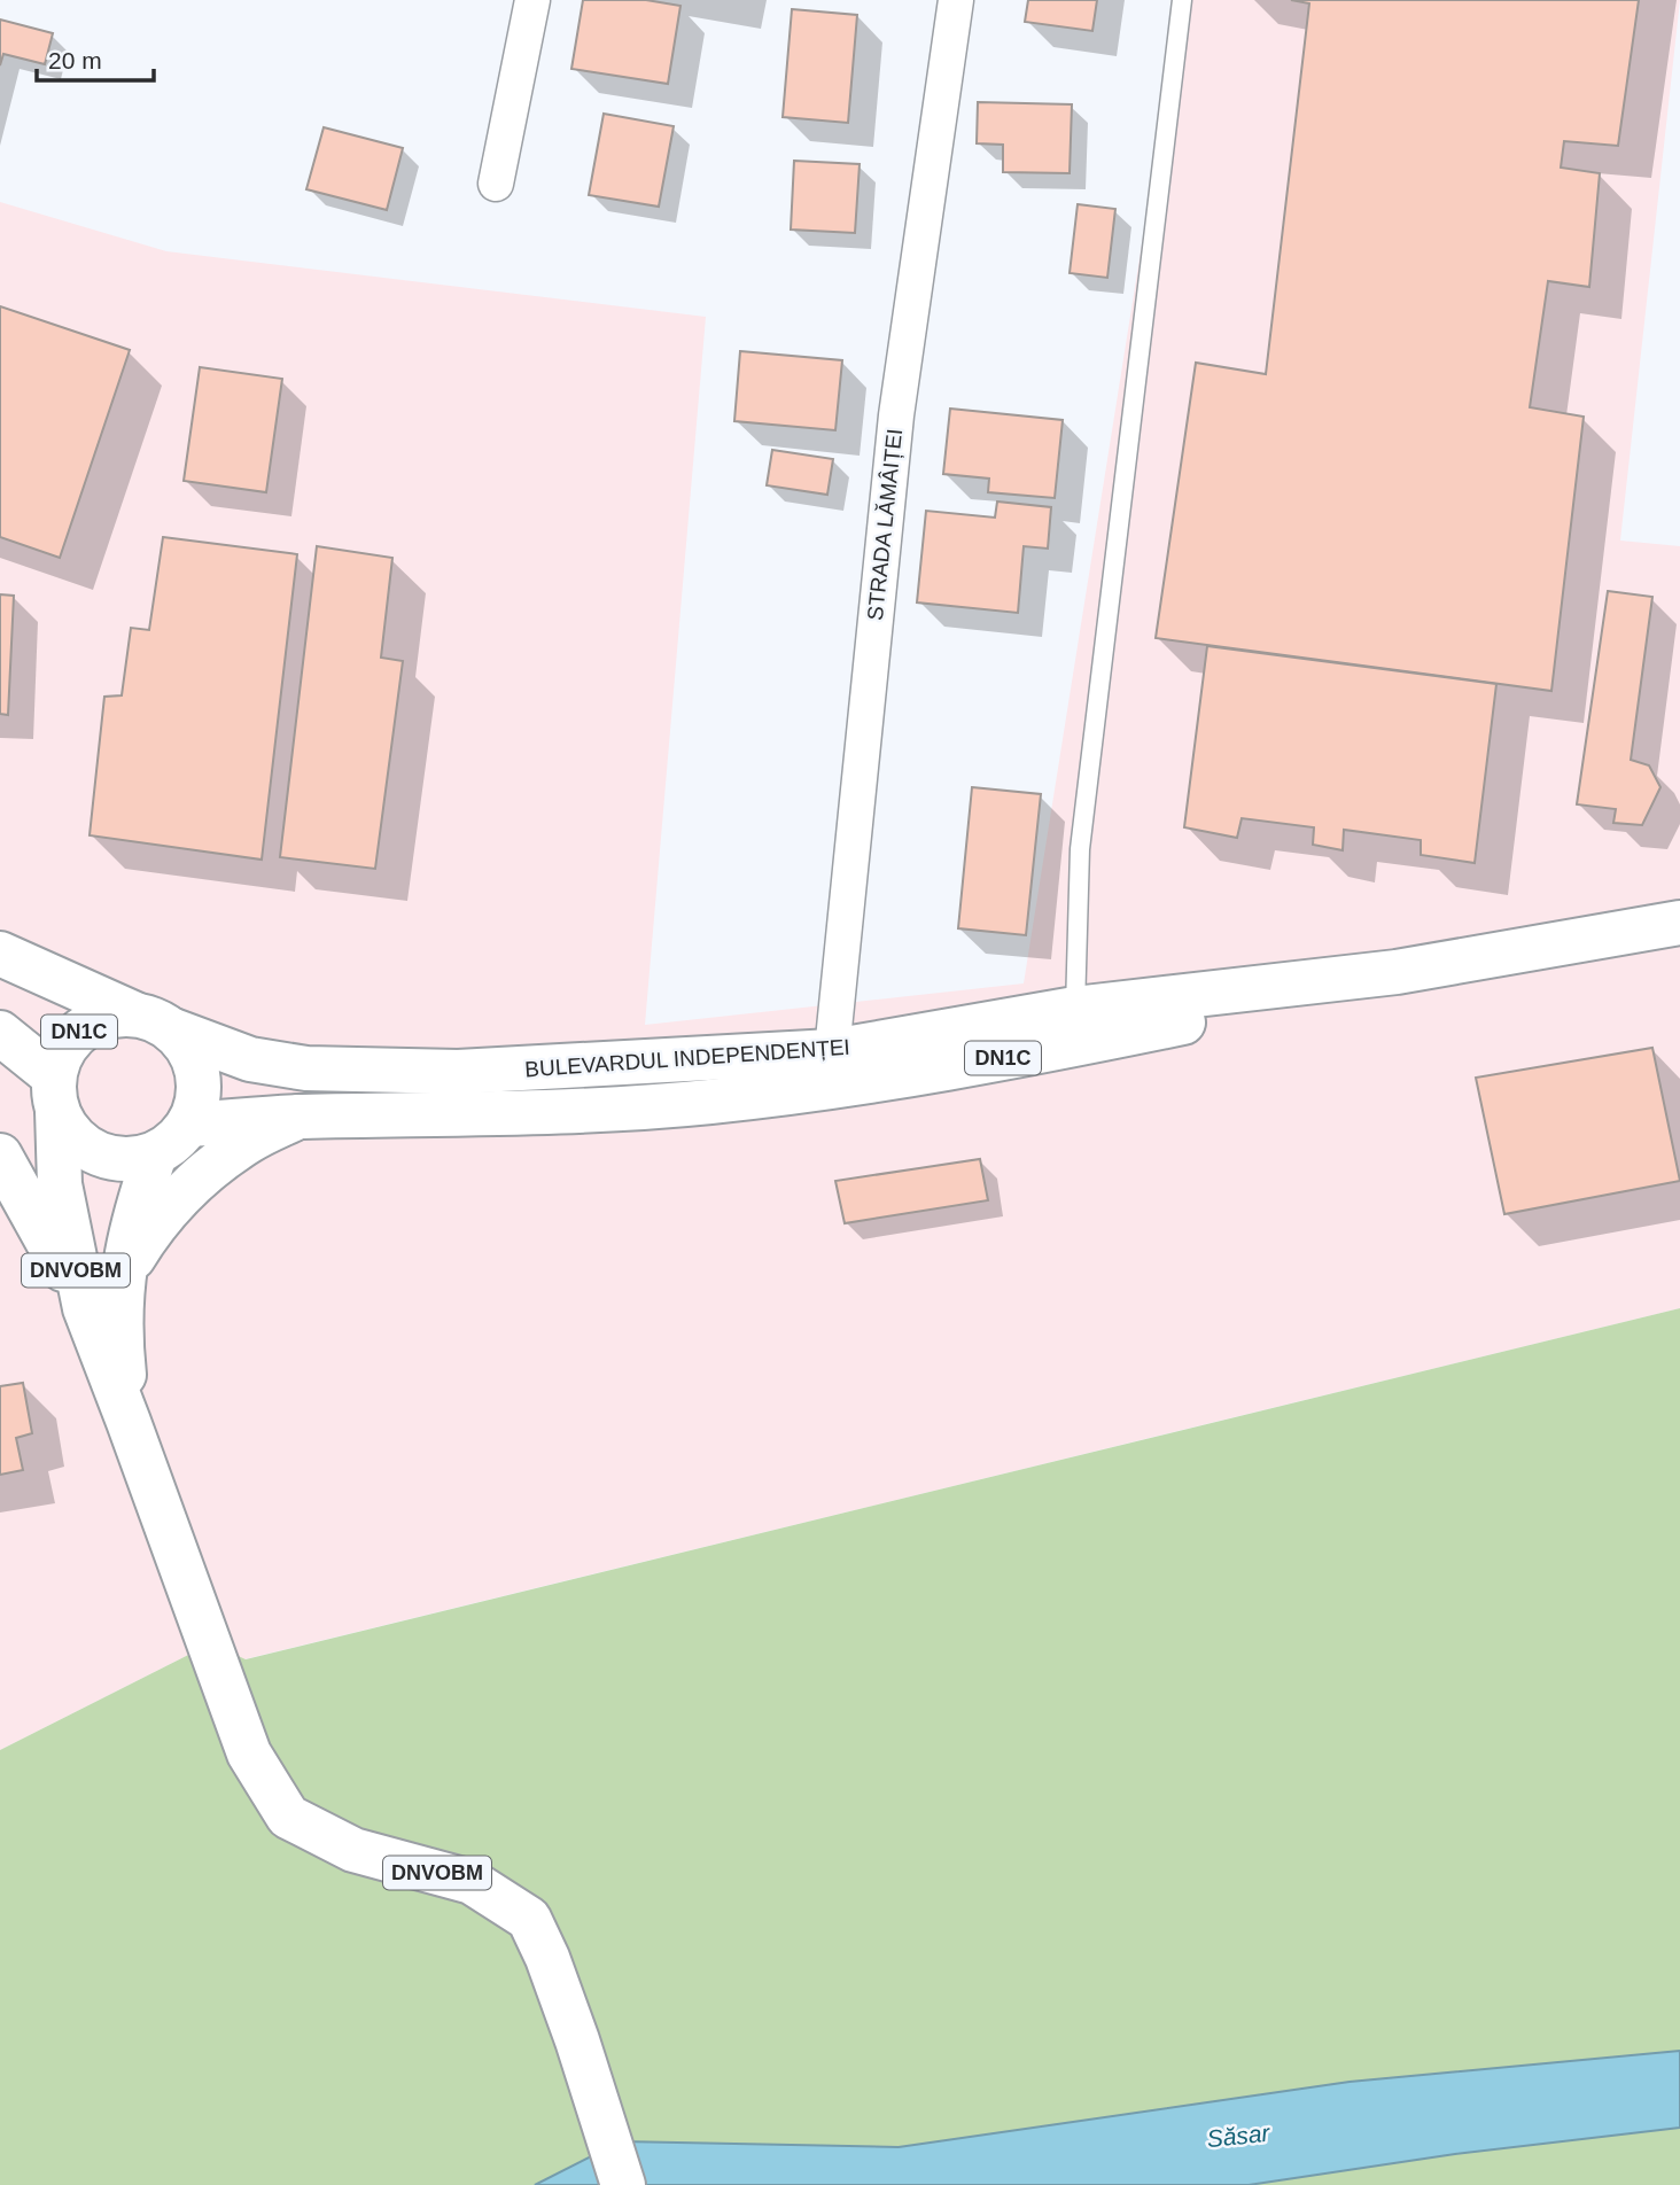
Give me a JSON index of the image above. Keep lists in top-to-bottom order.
{
  "streets": {
    "main road": ["DN1C", "BULEVARDUL INDEPENDENȚEI", "DNVOBM"],
    "street": ["STRADA LĂMÂIȚEI"]
  },
  "crossings": [
    ["STRADA LĂMÂIȚEI", "BULEVARDUL INDEPENDENȚEI"],
    ["DN1C", "BULEVARDUL INDEPENDENȚEI"],
    ["DN1C", "DNVOBM"],
    ["BULEVARDUL INDEPENDENȚEI", "DNVOBM"]
  ],
  "water": ["Săsar"],
  "scale_bar": "20 m"
}
